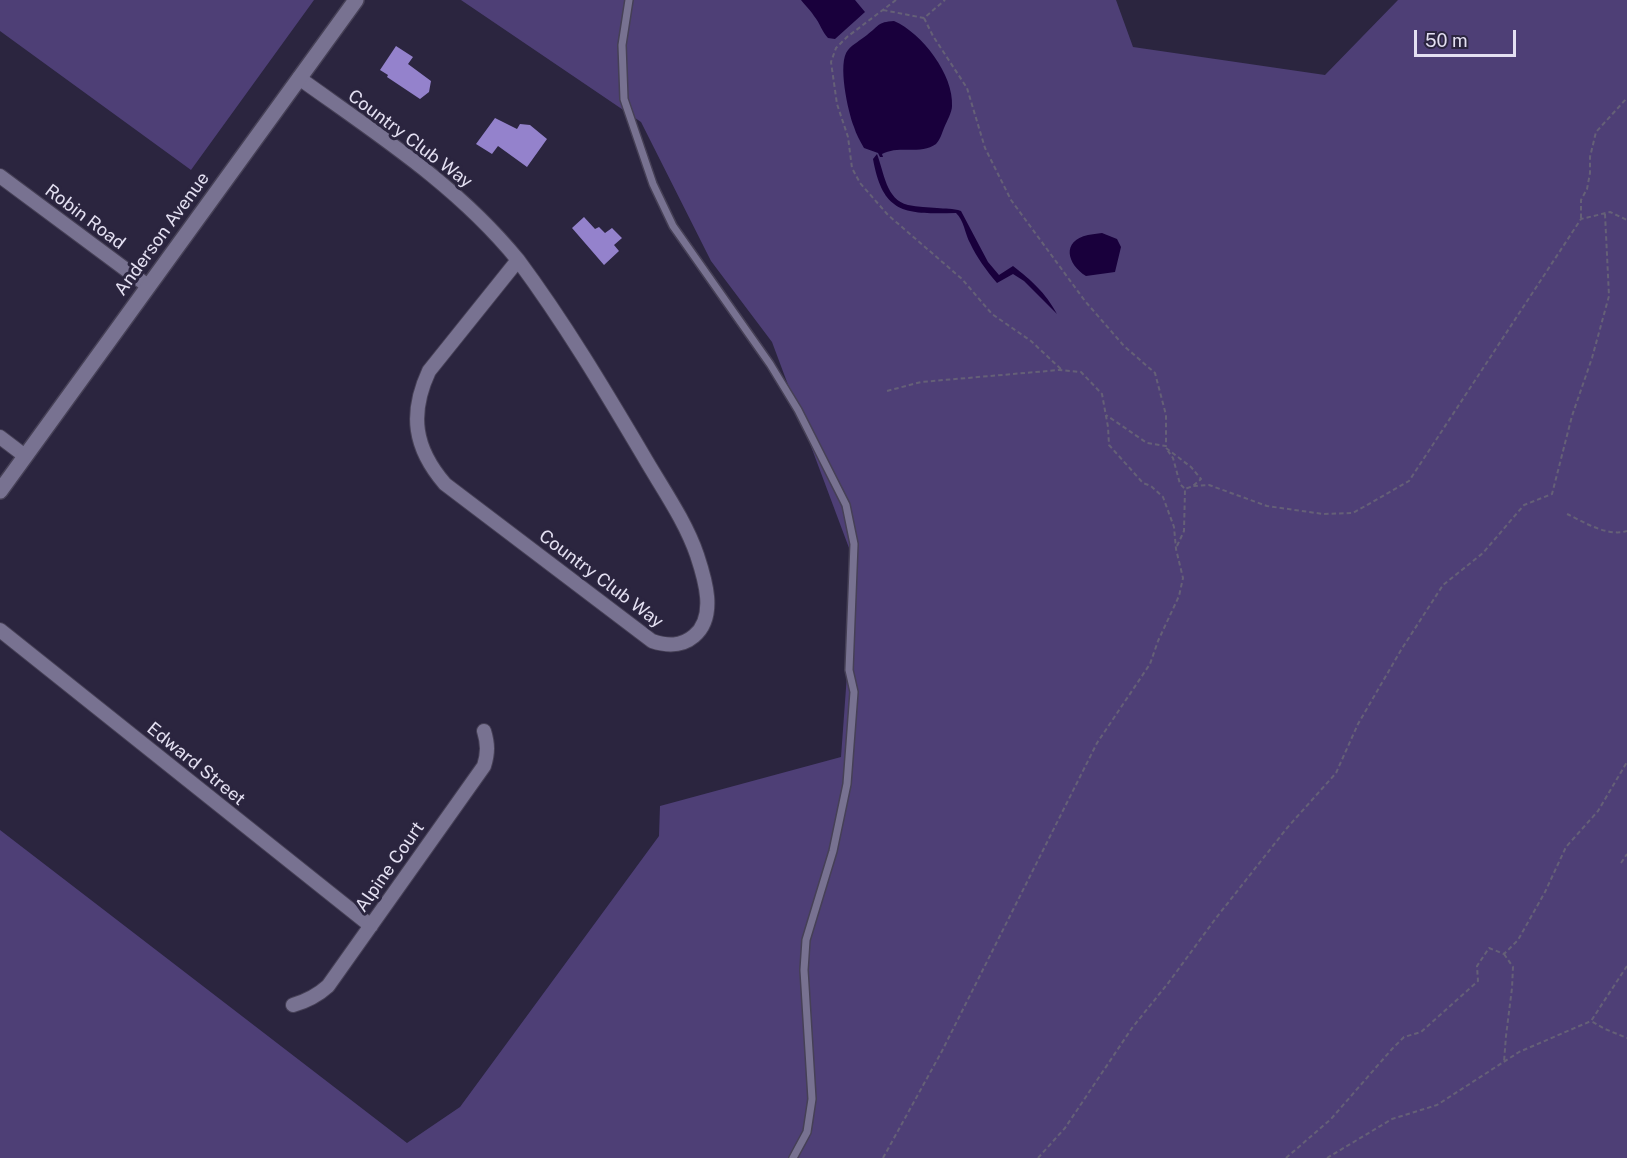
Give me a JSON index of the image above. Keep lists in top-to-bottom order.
{
  "streets": {
    "main road": ["Anderson Avenue"],
    "street": [
      "Country Club Way",
      "Robin Road",
      "Edward Street",
      "Alpine Court"
    ]
  },
  "crossings": [
    ["Country Club Way", "Anderson Avenue"],
    ["Robin Road", "Anderson Avenue"],
    ["Edward Street", "Alpine Court"]
  ],
  "scale_bar": "50 m"
}
